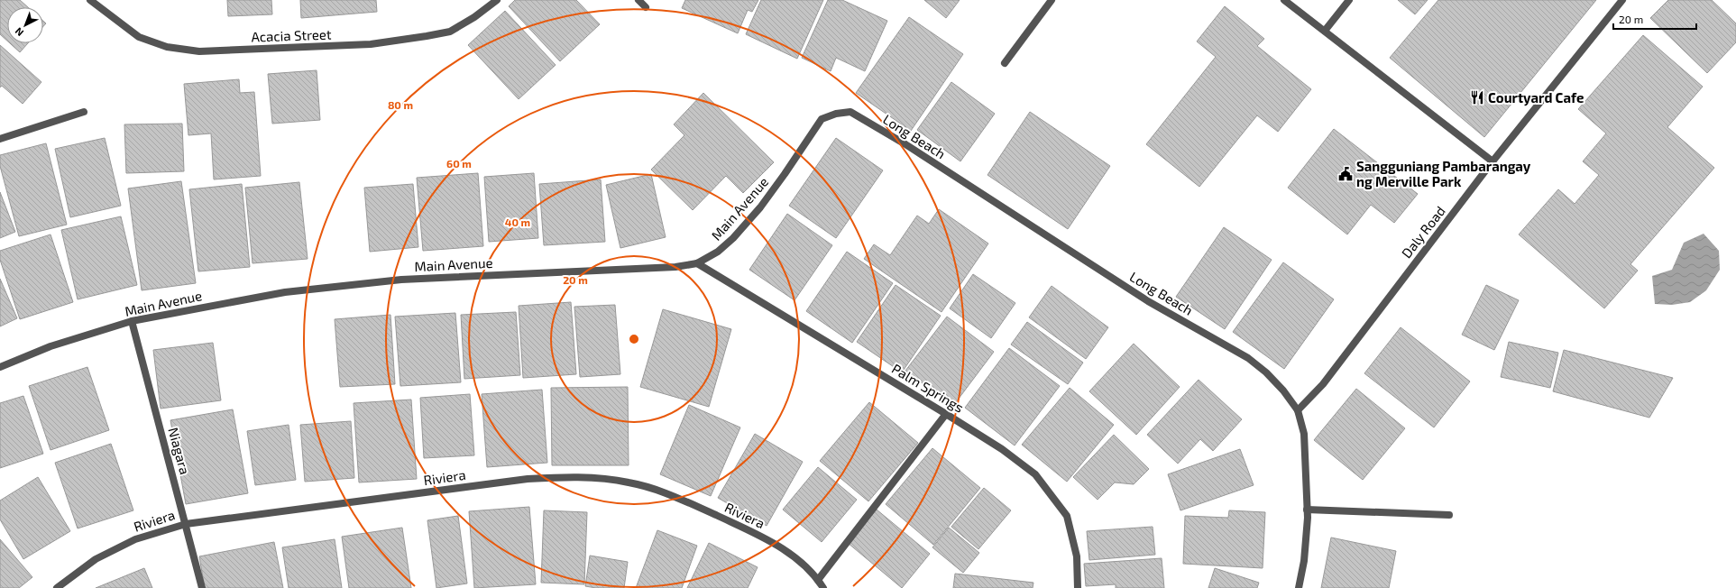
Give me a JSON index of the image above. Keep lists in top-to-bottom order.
{
  "streets": {
    "street": [
      "Acacia Street",
      "Long Beach",
      "Main Avenue",
      "Daly Road",
      "Palm Springs",
      "Niagara",
      "Riviera"
    ]
  },
  "crossings": [
    ["Long Beach", "Main Avenue"],
    ["Long Beach", "Daly Road"],
    ["Main Avenue", "Palm Springs"],
    ["Main Avenue", "Niagara"],
    ["Niagara", "Riviera"]
  ],
  "places": {
    "restaurant": ["Courtyard Cafe"],
    "public building": ["Sangguniang Pambarangay ng Merville Park"]
  },
  "scale_bar": "20 m",
  "north": "bottom left",
  "rings": [
    "80 m",
    "60 m",
    "40 m",
    "20 m"
  ]
}
